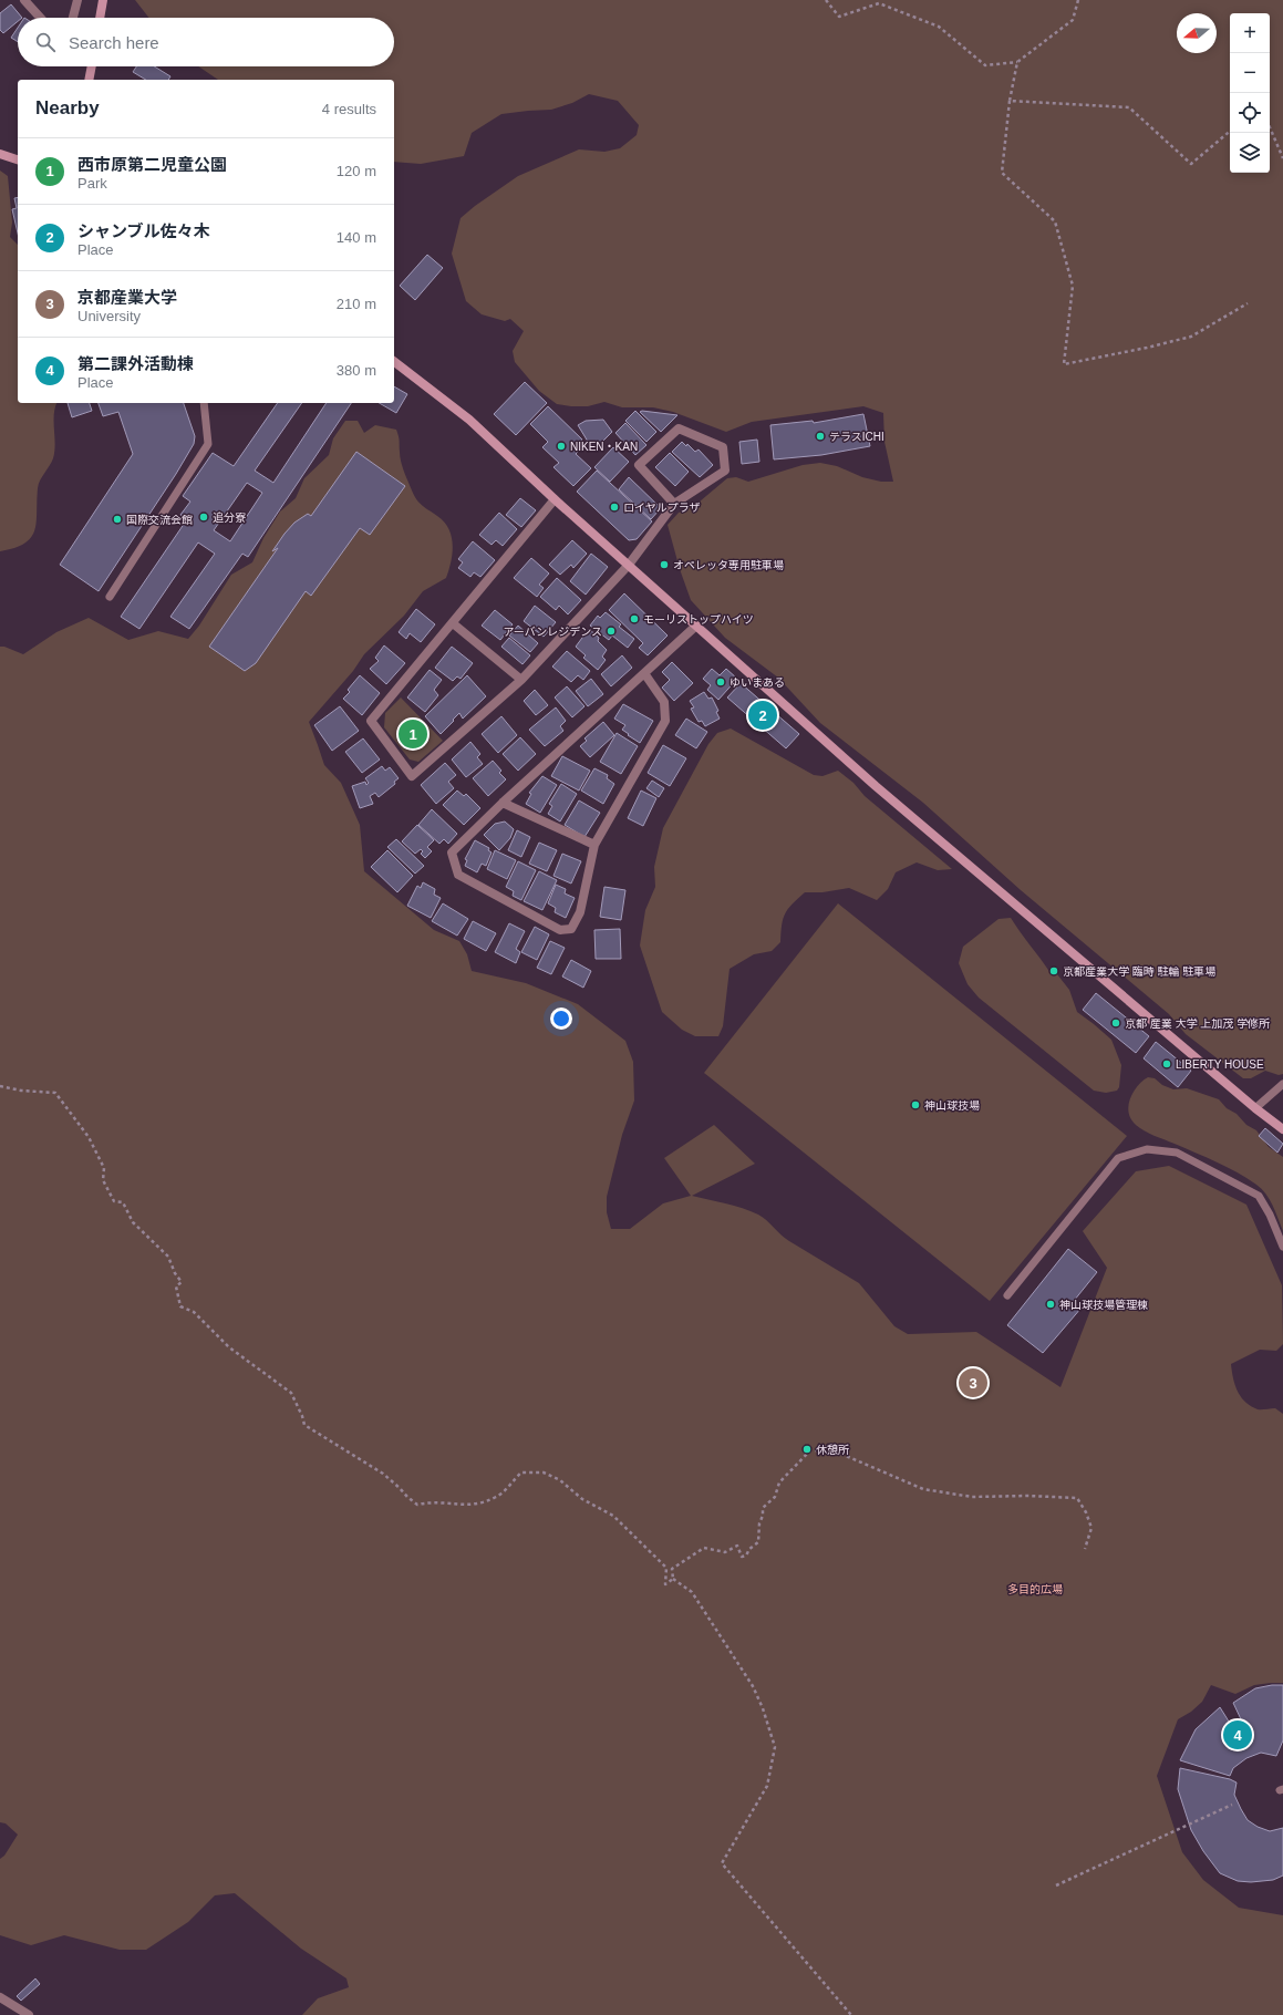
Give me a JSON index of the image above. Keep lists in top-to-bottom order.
{
  "parks": ["多目的広場"],
  "places": [
    "テラスICHI",
    "NIKEN・KAN",
    "ロイヤルプラザ",
    "追分寮",
    "国際交流会館",
    "オペレッタ専用駐車場",
    "モーリストップハイツ",
    "アーバンレジデンス",
    "ゆいまある",
    "京都産業大学 臨時 駐輪 駐車場",
    "京都 産業 大学 上加茂 学修所",
    "LIBERTY HOUSE",
    "神山球技場",
    "神山球技場管理棟",
    "休憩所"
  ],
  "north": "left",
  "page": {
    "map_buttons": ["+", "−"],
    "search": "Search here",
    "heading": ["Nearby", "4 results"],
    "list": [
      {
        "mark": "1",
        "name": "西市原第二児童公園",
        "note": "Park",
        "value": "120 m"
      },
      {
        "mark": "2",
        "name": "シャンブル佐々木",
        "note": "Place",
        "value": "140 m"
      },
      {
        "mark": "3",
        "name": "京都産業大学",
        "note": "University",
        "value": "210 m"
      },
      {
        "mark": "4",
        "name": "第二課外活動棟",
        "note": "Place",
        "value": "380 m"
      }
    ],
    "pins": [
      "2",
      "1",
      "3",
      "4"
    ]
  }
}
